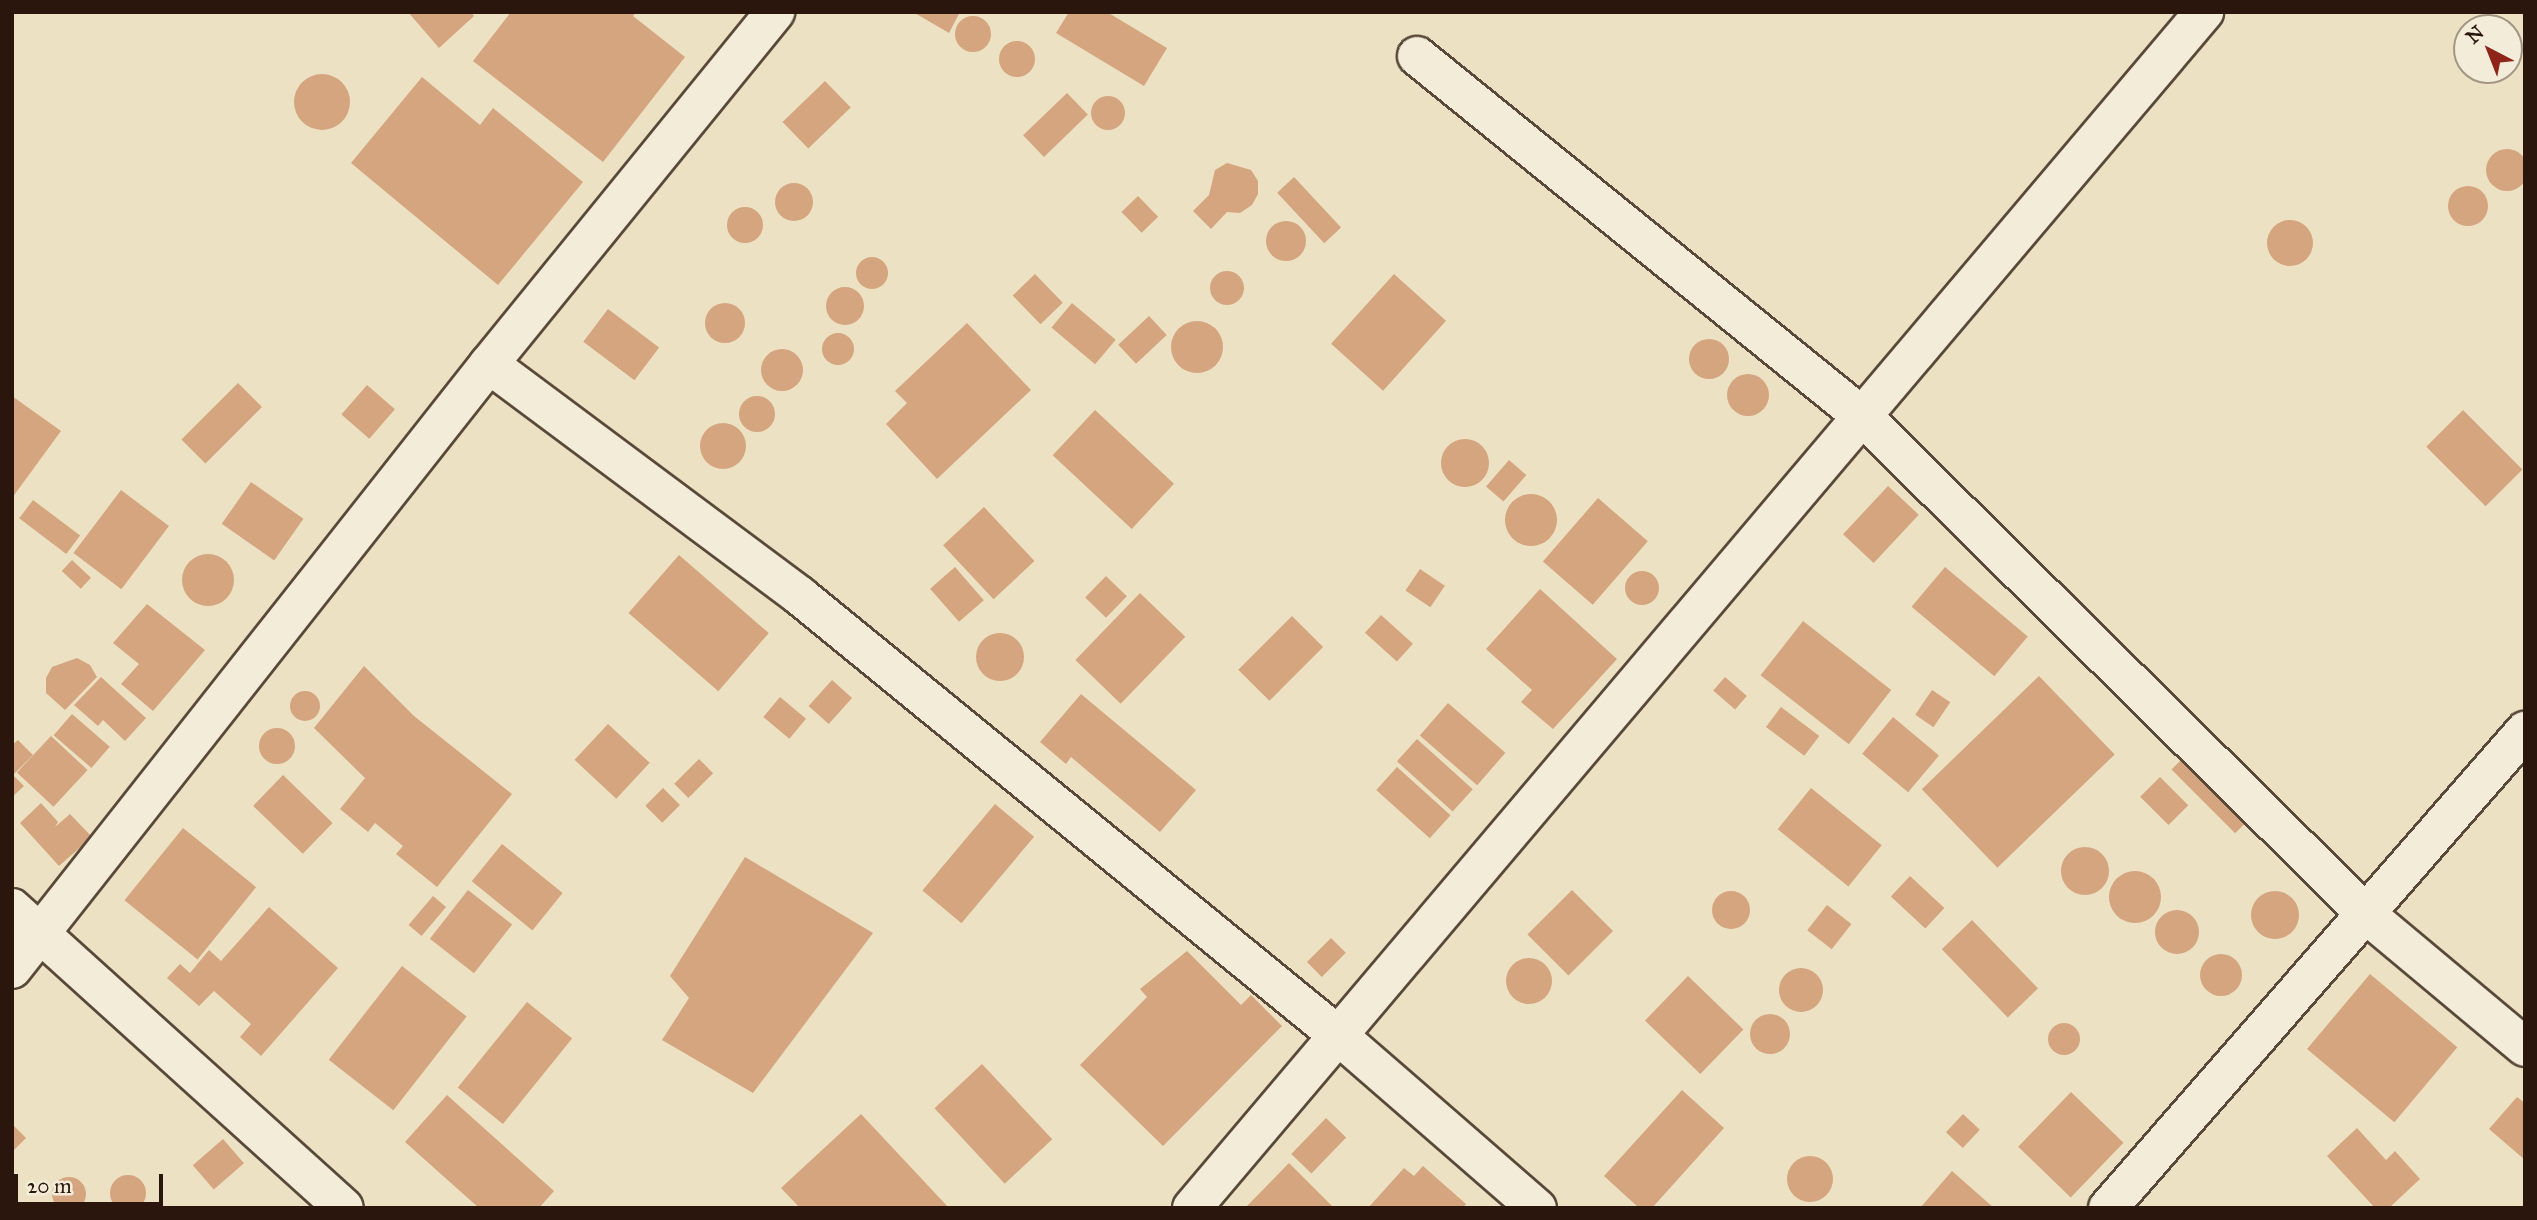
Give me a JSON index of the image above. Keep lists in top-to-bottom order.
{
  "scale_bar": "20 m",
  "north": "top left"
}
